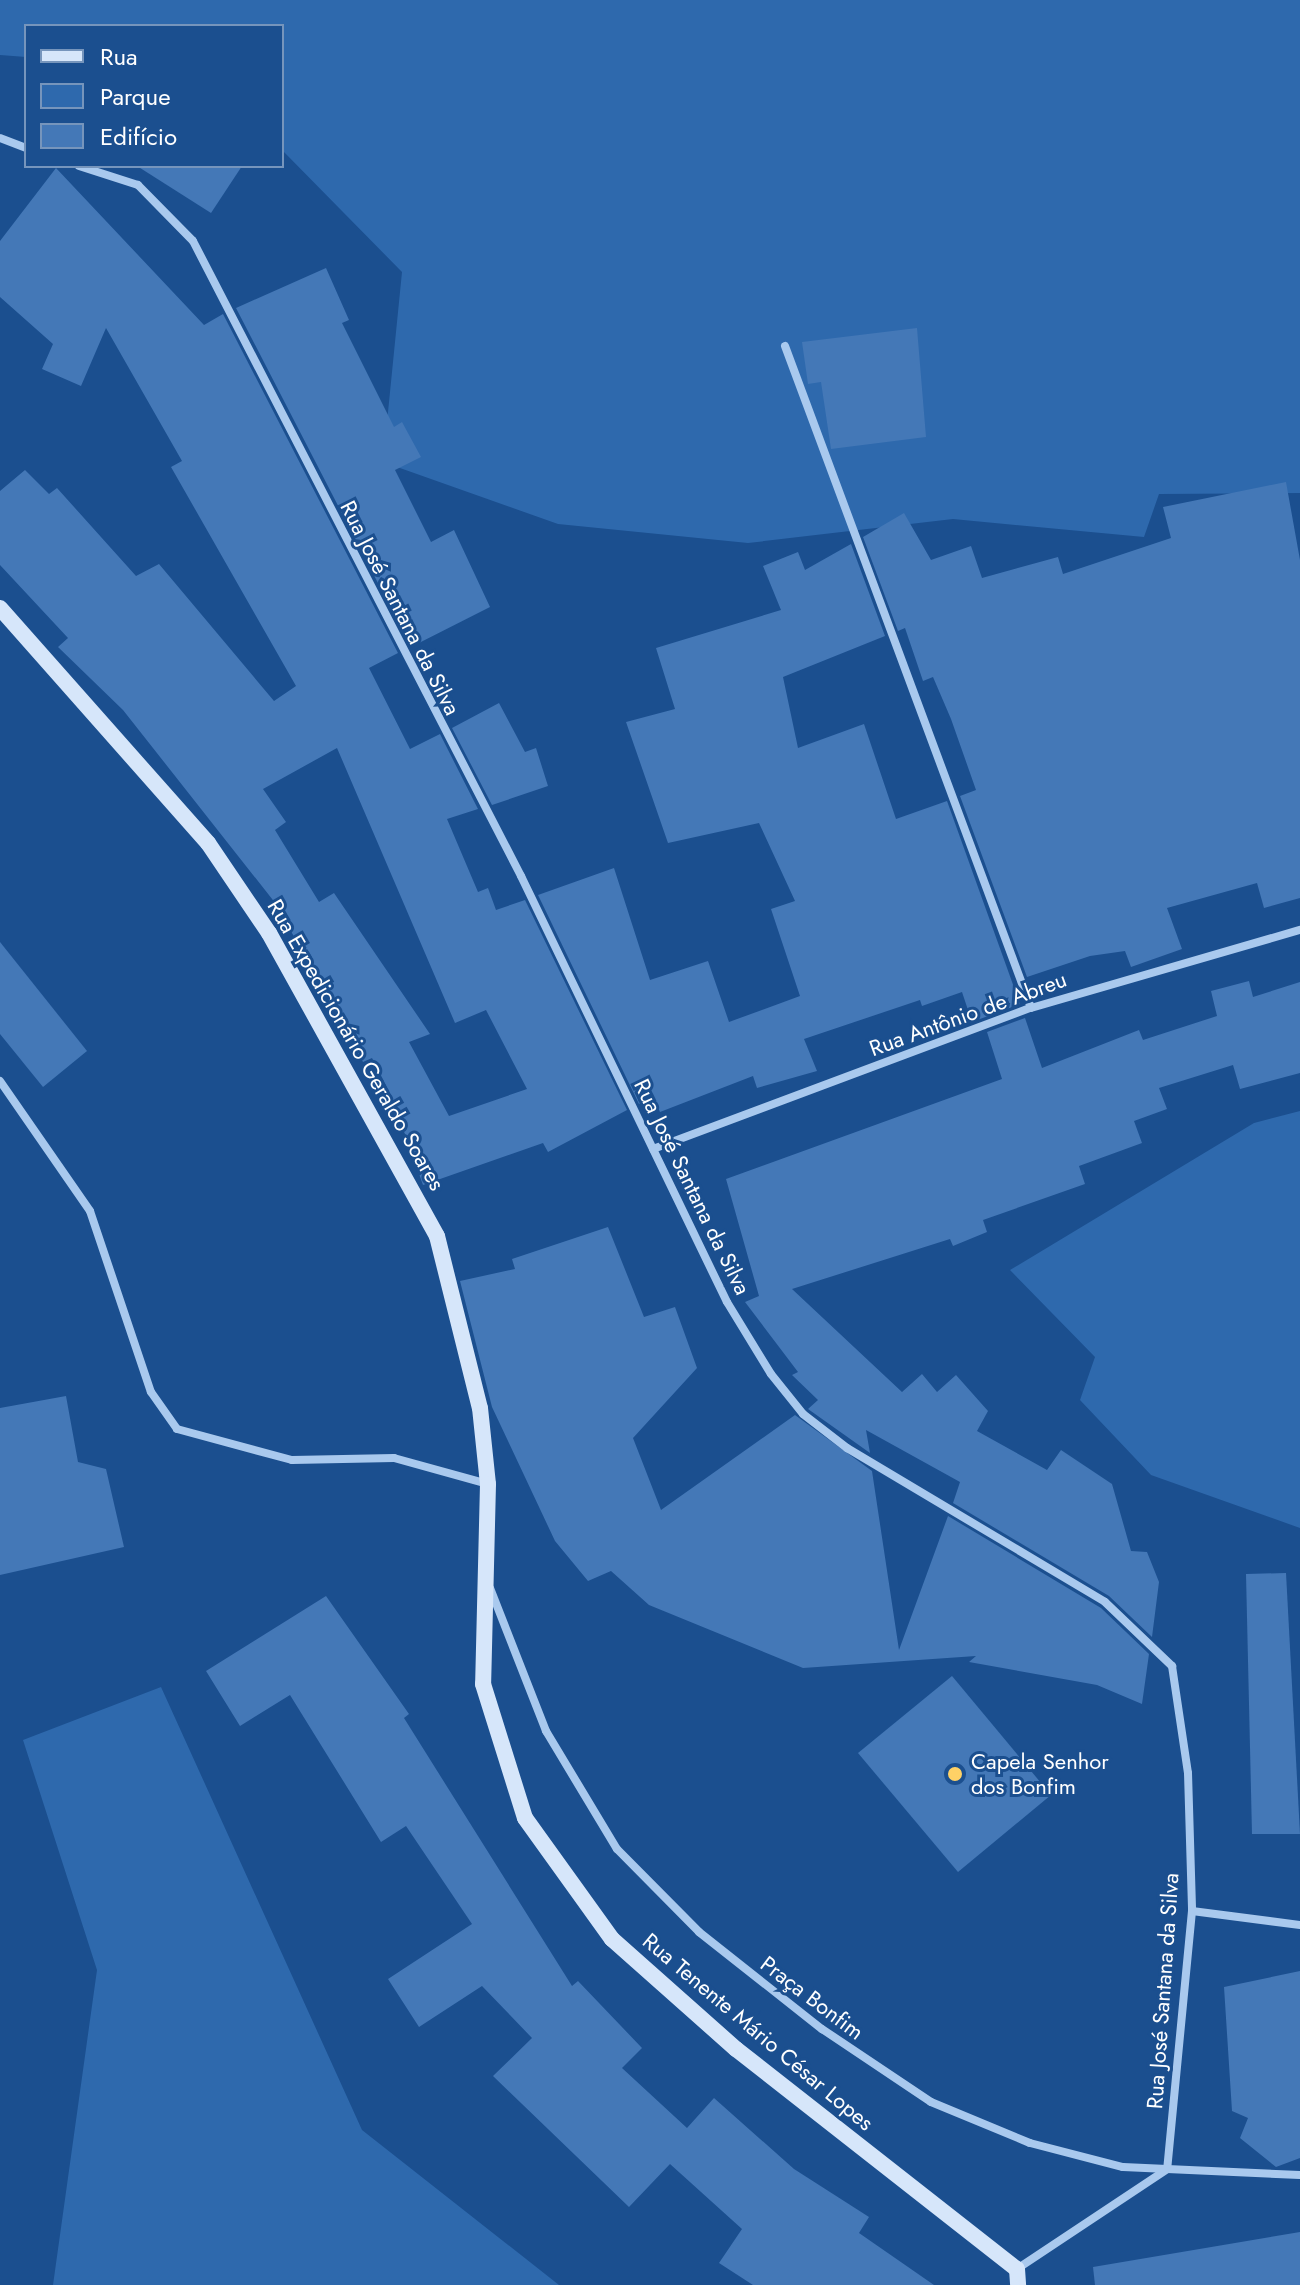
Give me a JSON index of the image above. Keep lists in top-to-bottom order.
{
  "streets": {
    "main road": ["Rua Expedicionário Geraldo Soares", "Rua Tenente Mário César Lopes"],
    "street": ["Rua José Santana da Silva", "Rua Antônio de Abreu", "Praça Bonfim"]
  },
  "crossings": [
    ["Rua José Santana da Silva", "Rua Antônio de Abreu"],
    ["Rua José Santana da Silva", "Praça Bonfim"],
    ["Rua Expedicionário Geraldo Soares", "Praça Bonfim"],
    ["Rua Expedicionário Geraldo Soares", "Rua Tenente Mário César Lopes"],
    ["Praça Bonfim", "Rua Tenente Mário César Lopes"]
  ],
  "places": ["Capela Senhor dos Bonfim"],
  "legend": ["Rua", "Parque", "Edifício"]
}
